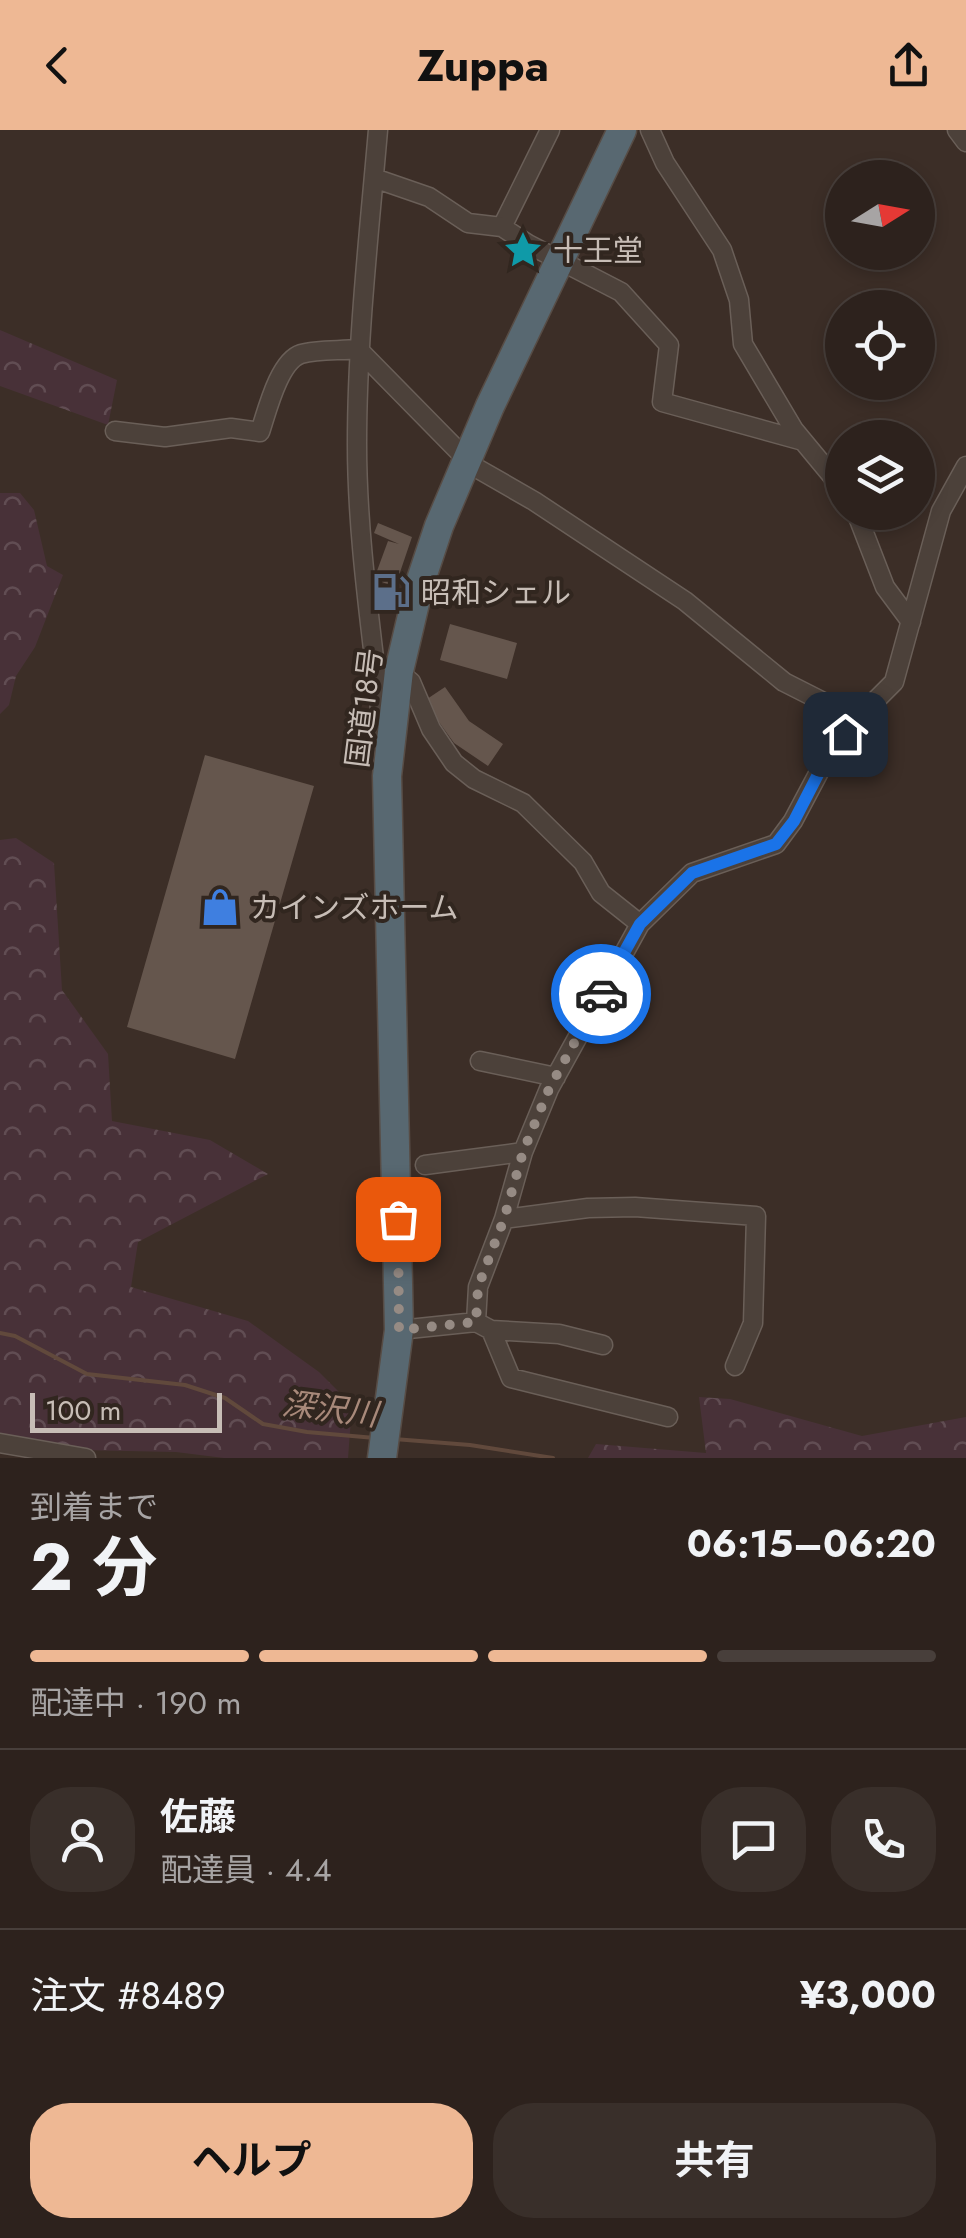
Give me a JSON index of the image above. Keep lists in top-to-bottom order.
{
  "streets": {
    "highway": ["国道18号"]
  },
  "water": ["深沢川"],
  "places": {
    "place": ["十王堂"],
    "fuel station": ["昭和シェル"],
    "shop": ["カインズホーム"]
  },
  "scale_bar": "100 m",
  "north": "right",
  "page": {
    "header": "Zuppa",
    "scale": "100 m",
    "heading": ["2 分", "到着まで", "06:15–06:20"],
    "panel": [
      "佐藤",
      "配達員 · 4.4",
      "注文 #8489",
      "¥3,000"
    ],
    "bar": "配達中 · 190 m",
    "buttons": ["ヘルプ", "共有"]
  }
}
